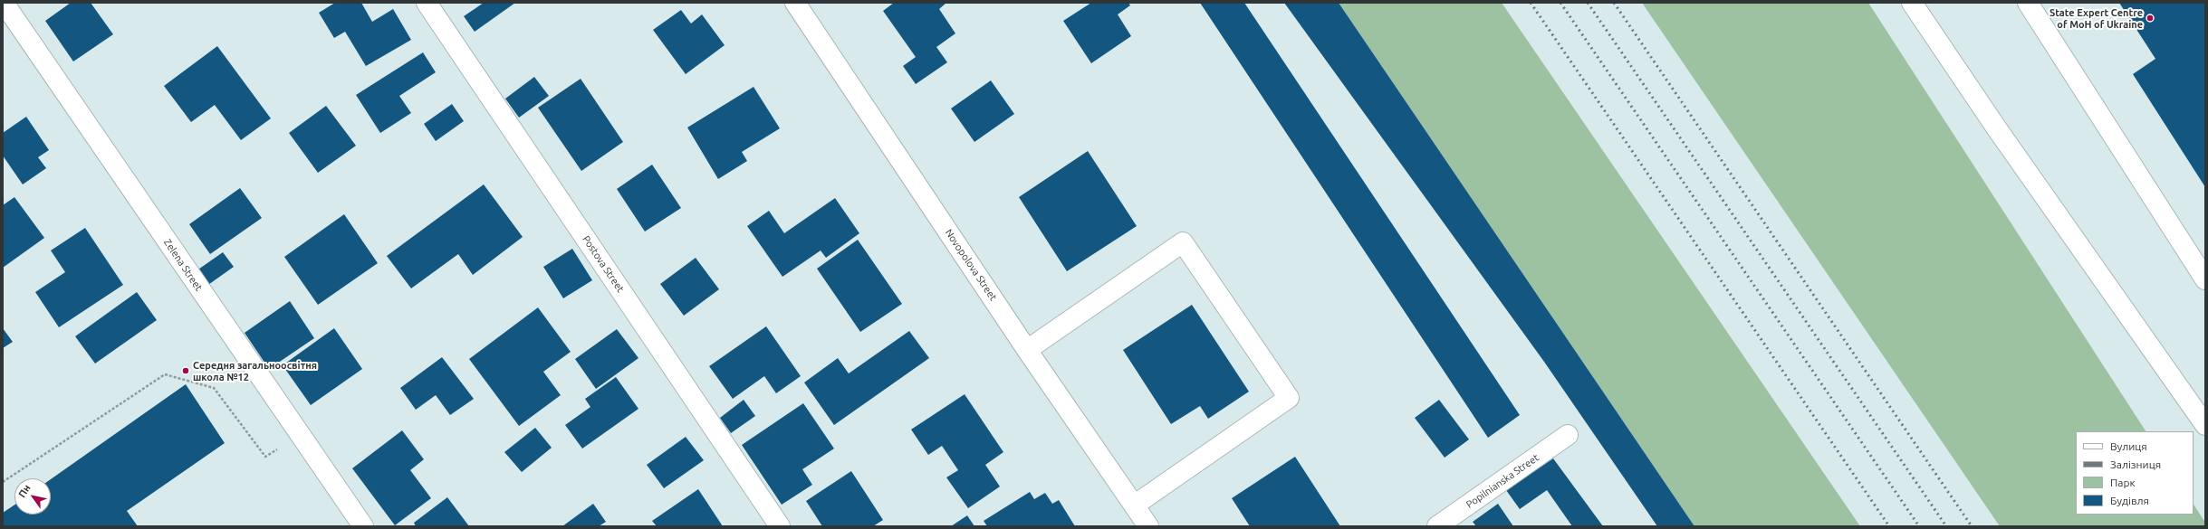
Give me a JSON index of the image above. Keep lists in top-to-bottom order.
{
  "streets": {
    "street": [
      "Postova Street",
      "Zelena Street",
      "Novopolova Street",
      "Popilnianska Street"
    ]
  },
  "places": ["State Expert Centre of MoH of Ukraine", "Середня загальноосвітня школа №12"],
  "legend": [
    "Вулиця",
    "Залізниця",
    "Парк",
    "Будівля"
  ],
  "north": "top left"
}
